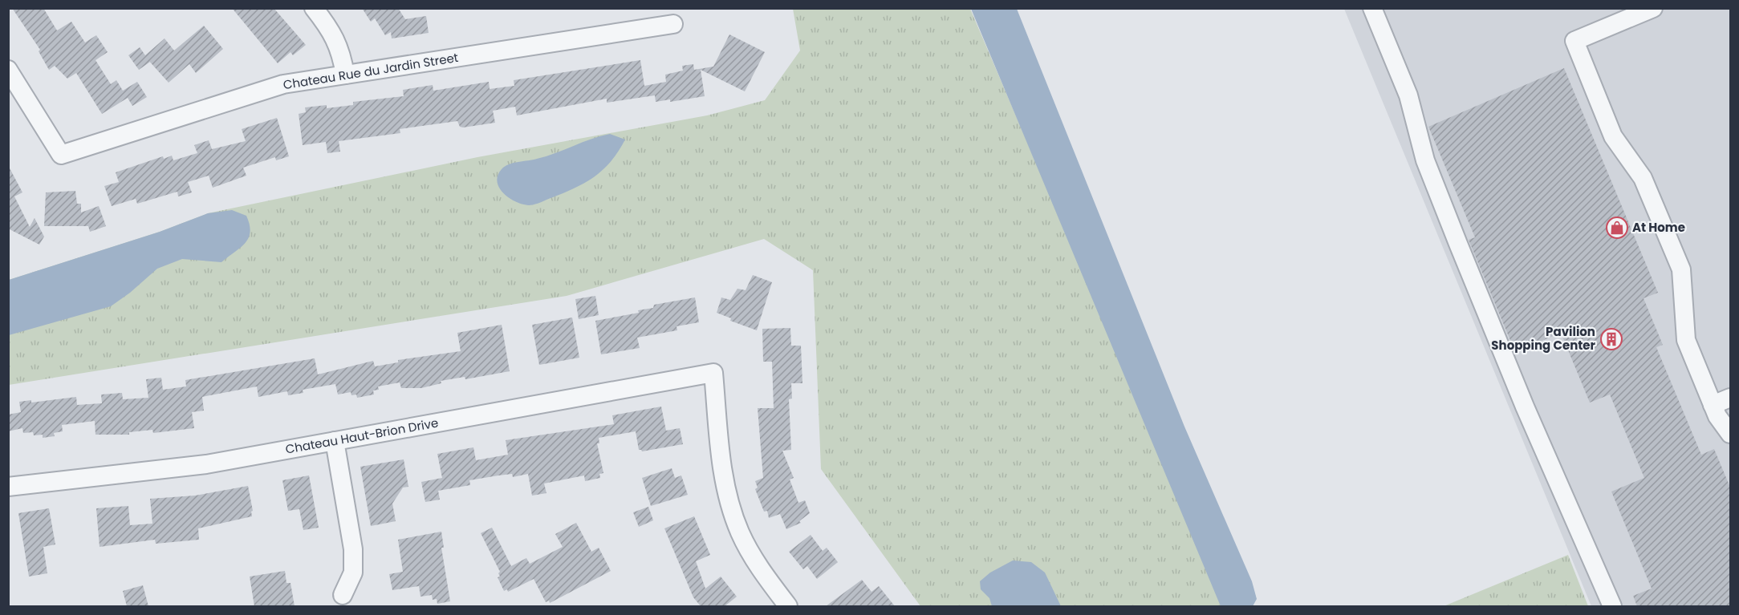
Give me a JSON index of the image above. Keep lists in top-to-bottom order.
{
  "streets": {
    "street": ["Chateau Rue du Jardin Street", "Chateau Haut-Brion Drive"]
  },
  "places": {
    "shop": ["At Home"],
    "building": ["Pavilion Shopping Center"]
  }
}
